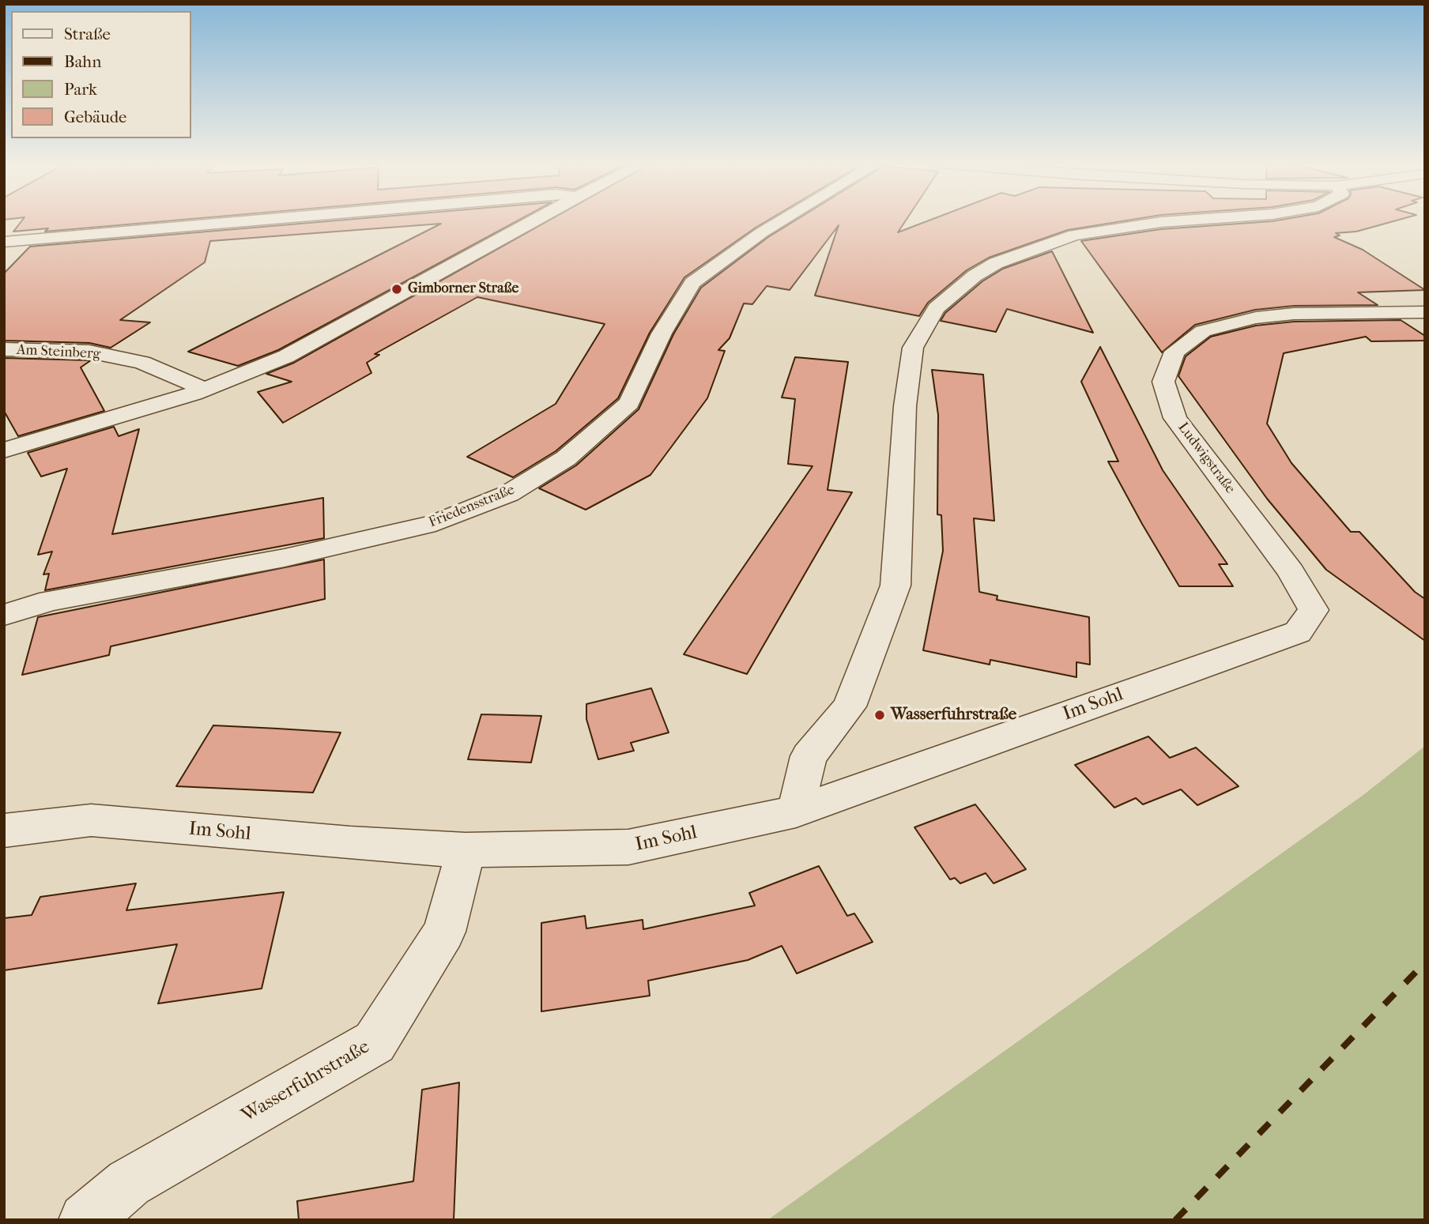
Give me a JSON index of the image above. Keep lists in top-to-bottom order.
{
  "streets": {
    "street": [
      "Am Steinberg",
      "Ludwigstraße",
      "Friedensstraße",
      "Im Sohl",
      "Wasserfuhrstraße"
    ]
  },
  "crossings": [
    ["Ludwigstraße", "Im Sohl"],
    ["Im Sohl", "Wasserfuhrstraße"]
  ],
  "places": ["Gimborner Straße", "Wasserfuhrstraße"],
  "legend": [
    "Straße",
    "Bahn",
    "Park",
    "Gebäude"
  ]
}
